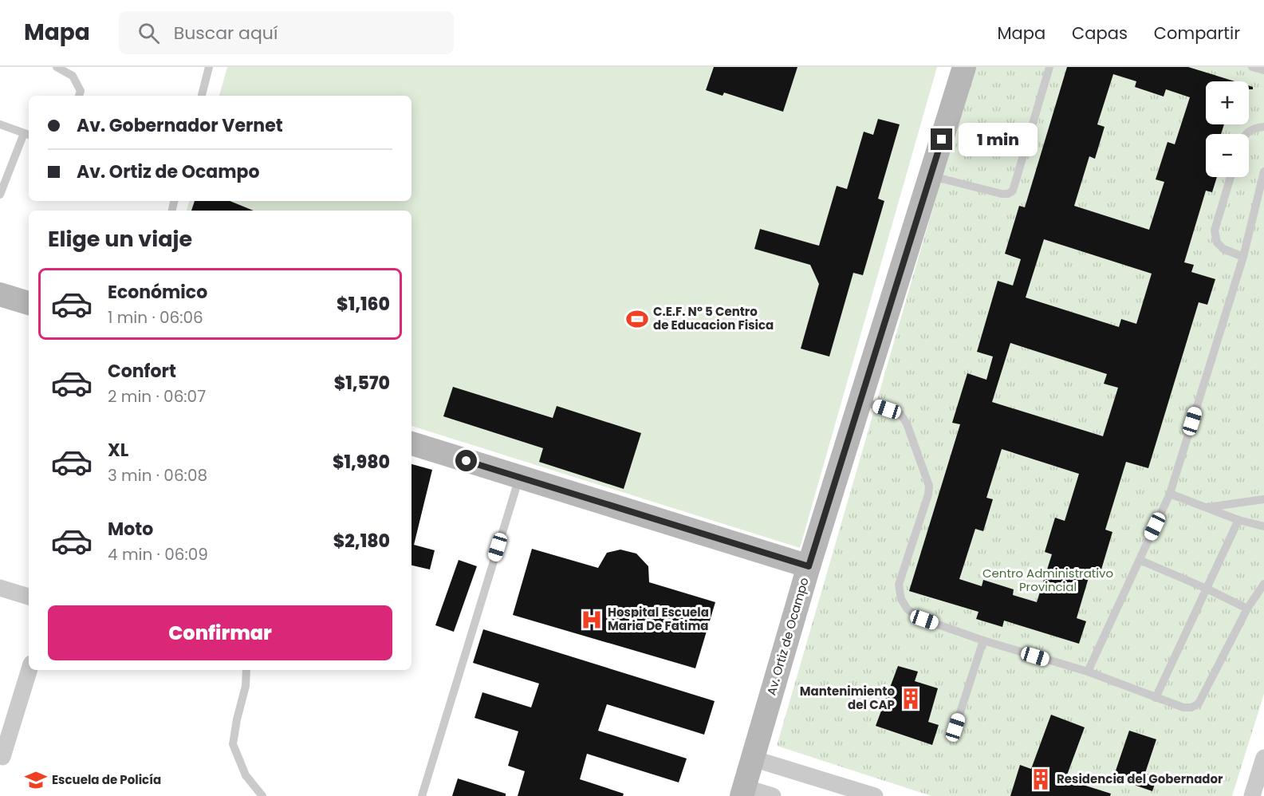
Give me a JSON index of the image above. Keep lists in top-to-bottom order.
{
  "streets": {
    "main road": ["Av. Ortiz de Ocampo"]
  },
  "parks": ["Centro Administrativo Provincial"],
  "places": {
    "sports": ["C.E.F. N° 5 Centro de Educacion Fisica"],
    "hospital": ["Hospital Escuela Maria De Fatima"],
    "building": ["Mantenimiento del CAP", "Residencia del Gobernador"],
    "school or university": ["Escuela de Policía"]
  },
  "page": {
    "header": "Mapa",
    "search": "Buscar aquí",
    "nav": ["Mapa", "Capas", "Compartir"],
    "map_buttons": ["+", "−"],
    "banner": ["Av. Gobernador Vernet", "Av. Ortiz de Ocampo"],
    "bubble": "1 min",
    "heading": "Elige un viaje",
    "list": [
      {
        "name": "Económico",
        "note": "1 min · 06:06",
        "value": "$1,160"
      },
      {
        "name": "Confort",
        "note": "2 min · 06:07",
        "value": "$1,570"
      },
      {
        "name": "XL",
        "note": "3 min · 06:08",
        "value": "$1,980"
      },
      {
        "name": "Moto",
        "note": "4 min · 06:09",
        "value": "$2,180"
      }
    ],
    "buttons": "Confirmar"
  }
}
